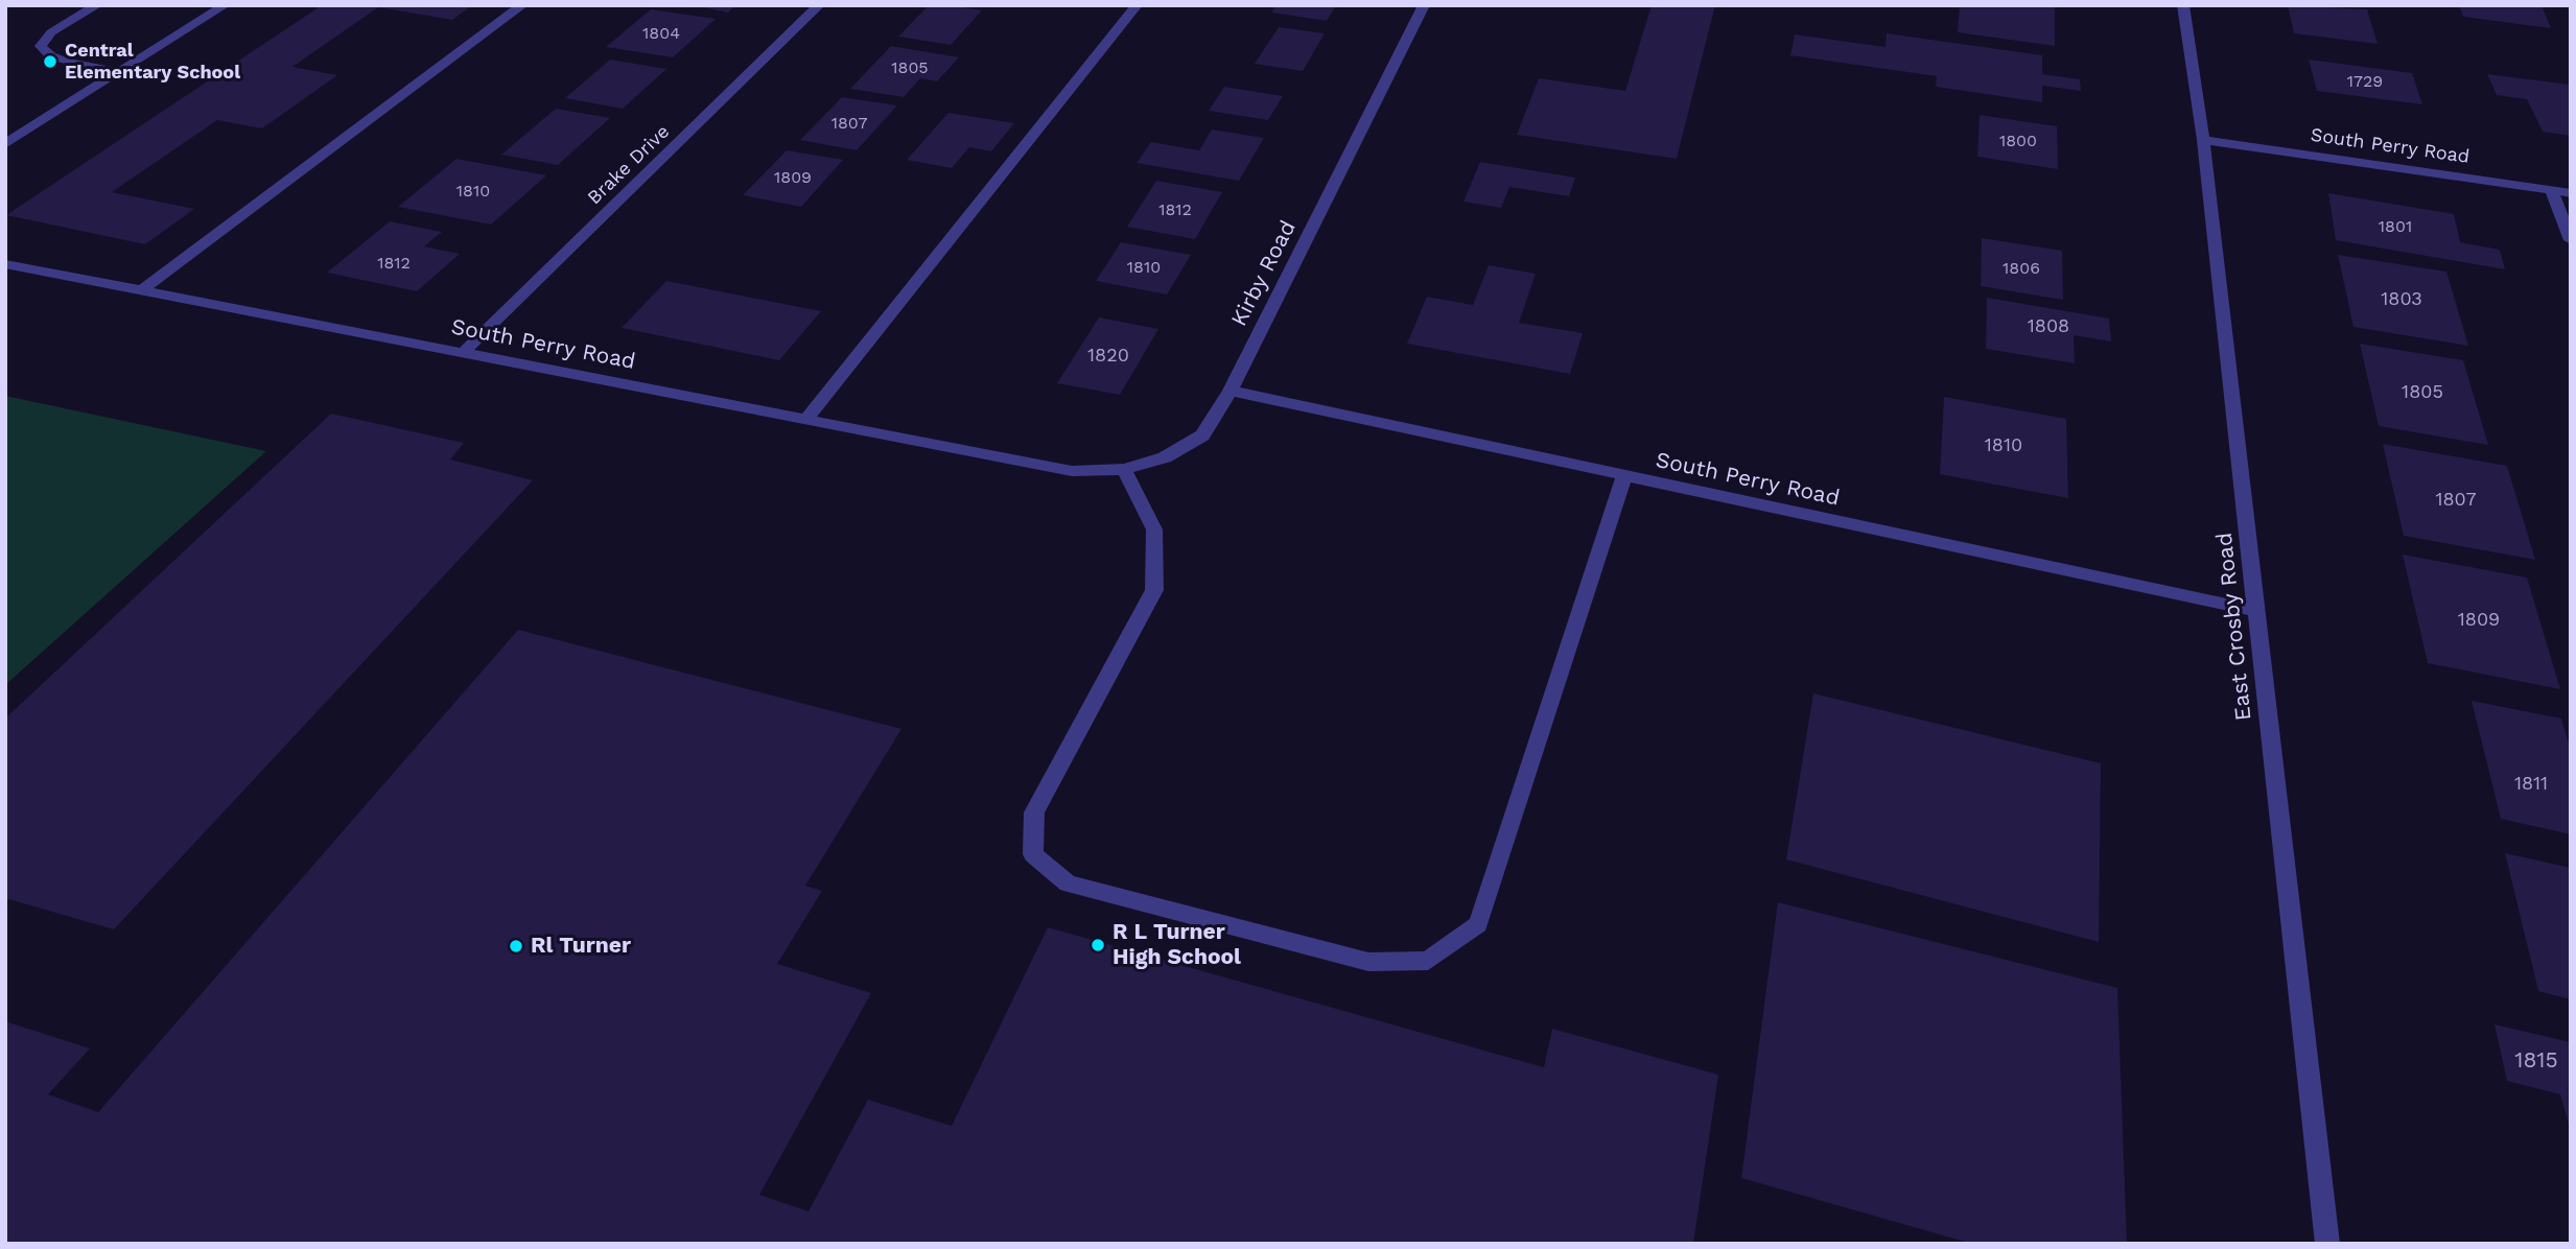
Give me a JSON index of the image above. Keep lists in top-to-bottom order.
{
  "streets": {
    "street": [
      "South Perry Road",
      "Brake Drive",
      "Kirby Road",
      "East Crosby Road"
    ]
  },
  "crossings": [
    ["South Perry Road", "Brake Drive"],
    ["South Perry Road", "Kirby Road"],
    ["South Perry Road", "East Crosby Road"]
  ],
  "places": ["Central Elementary School", "R L Turner High School", "Rl Turner"],
  "house_numbers": [
    "1804",
    "1805",
    "1729",
    "1807",
    "1800",
    "1809",
    "1810",
    "1812",
    "1801",
    "1812",
    "1810",
    "1806",
    "1803",
    "1808",
    "1820",
    "1805",
    "1810",
    "1807",
    "1809",
    "1811",
    "1815"
  ]
}
